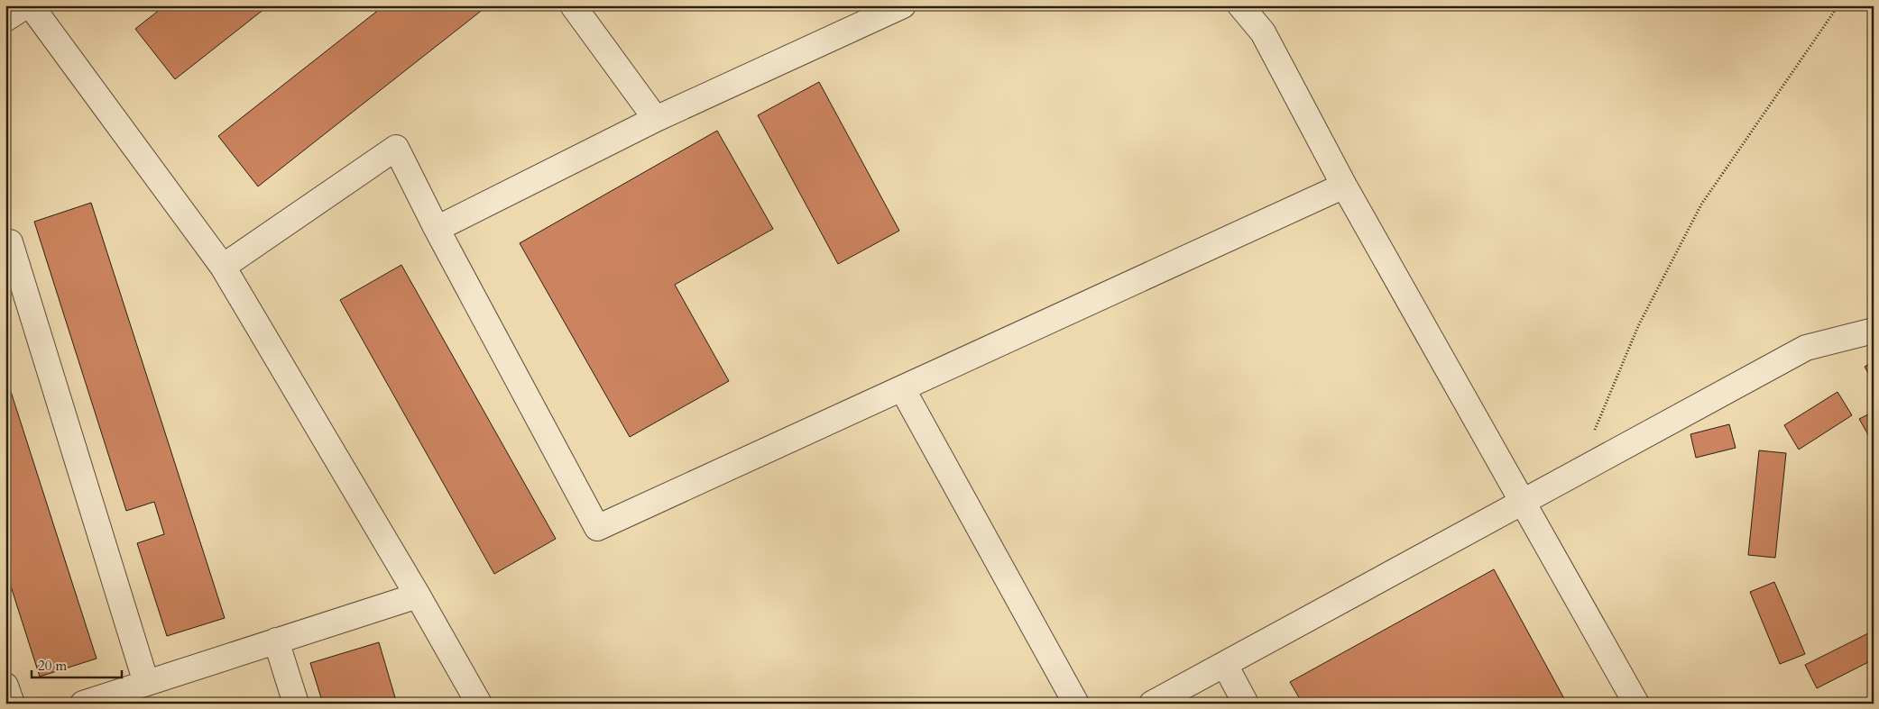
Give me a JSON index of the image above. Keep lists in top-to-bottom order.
{
  "scale_bar": "20 m"
}
